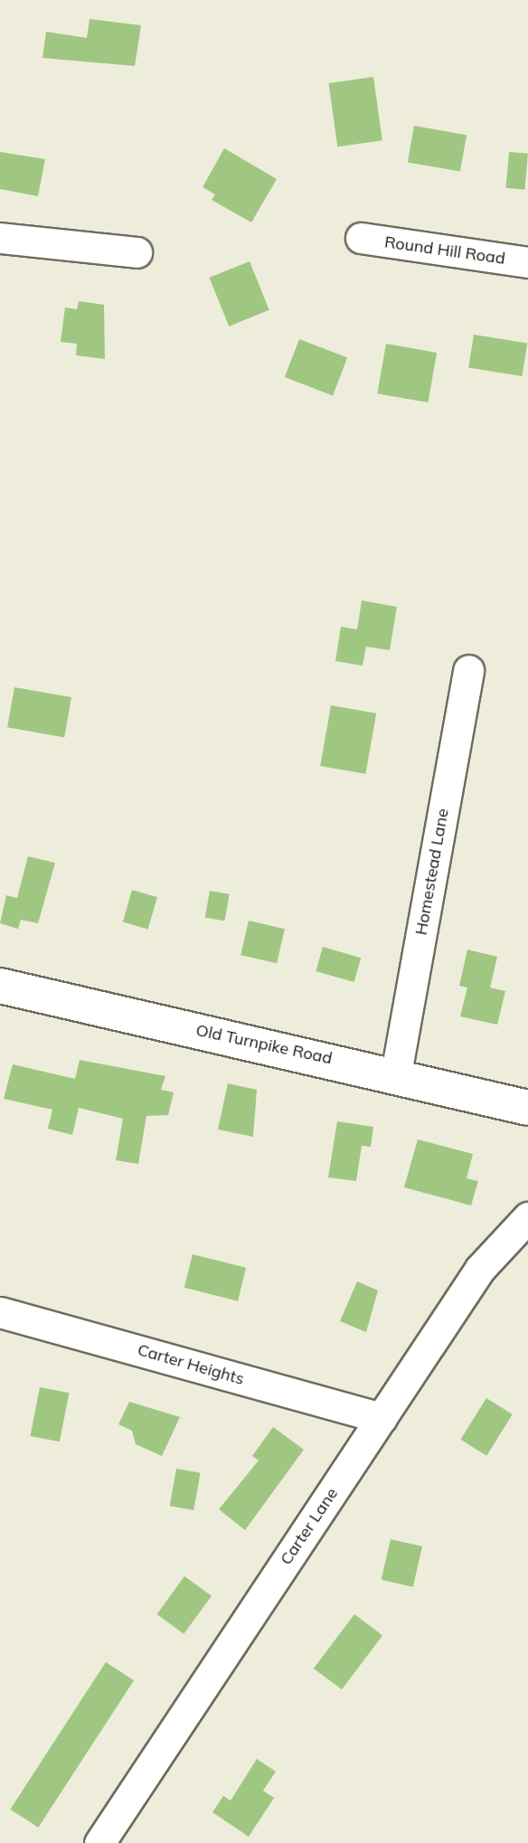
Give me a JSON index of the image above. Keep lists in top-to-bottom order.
{
  "streets": {
    "main road": ["Old Turnpike Road"],
    "street": [
      "Round Hill Road",
      "Homestead Lane",
      "Carter Heights",
      "Carter Lane"
    ]
  },
  "crossings": [
    ["Homestead Lane", "Old Turnpike Road"],
    ["Carter Heights", "Carter Lane"]
  ]
}
